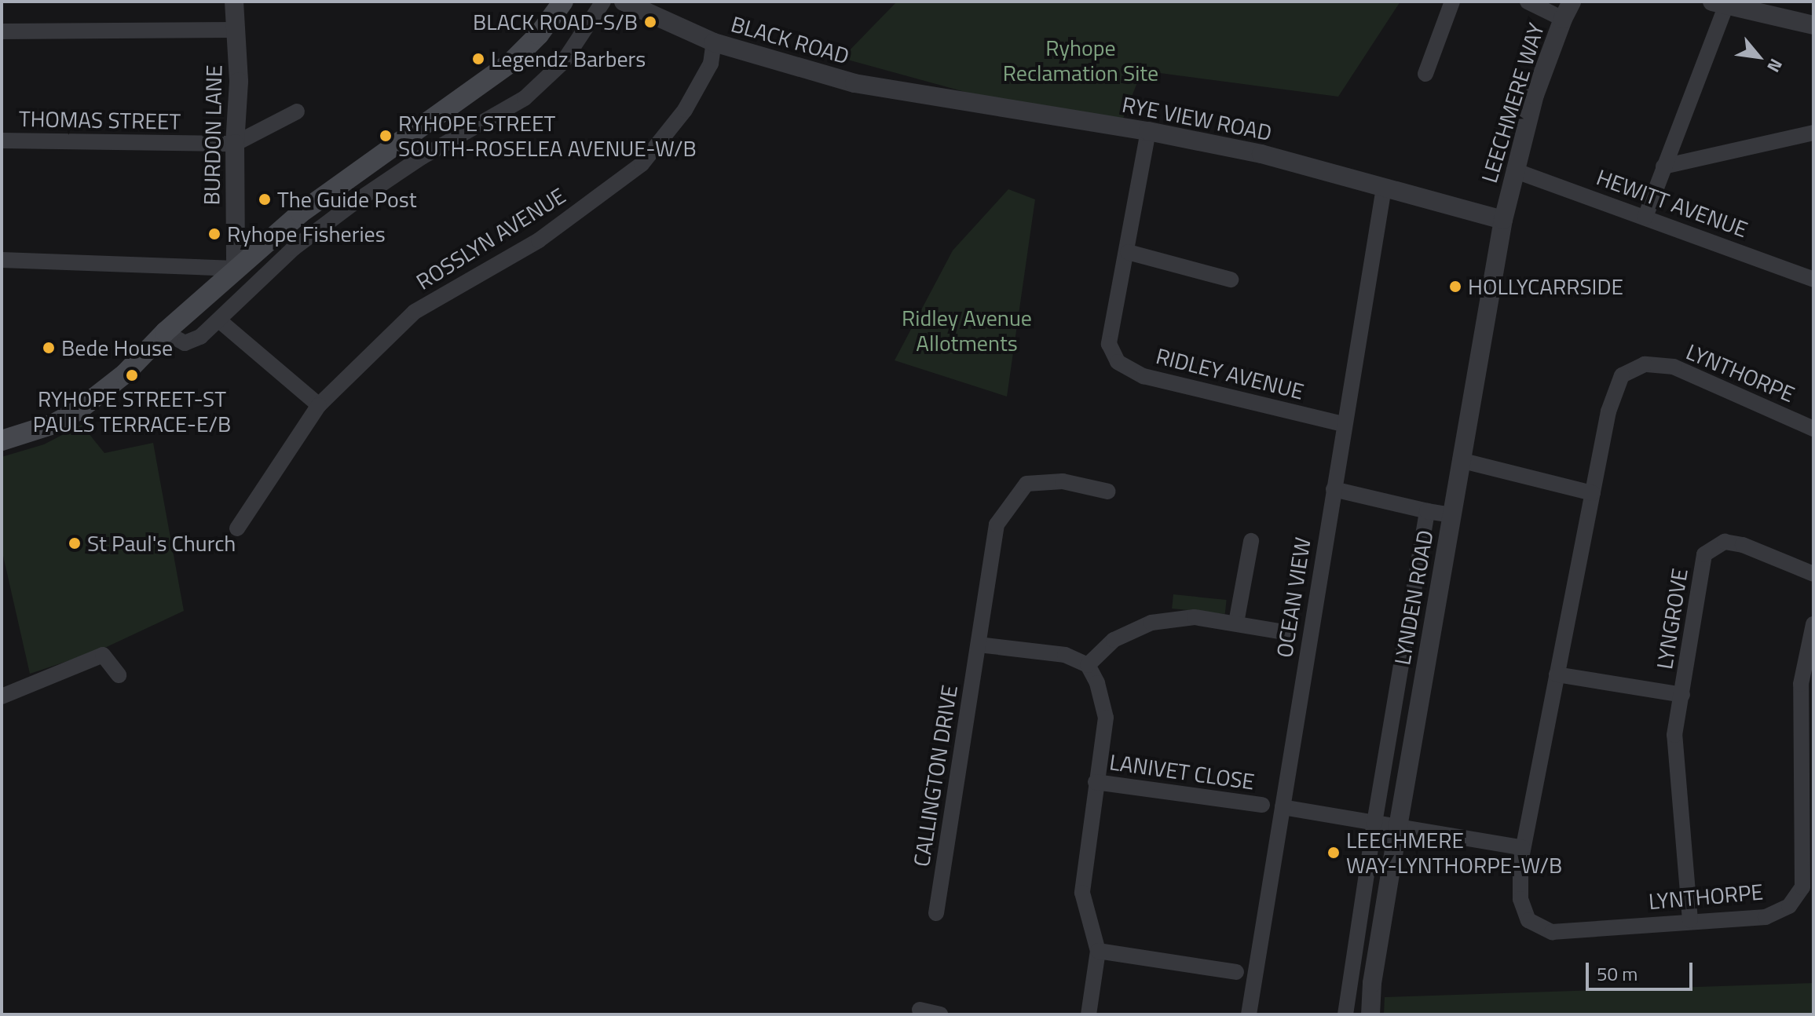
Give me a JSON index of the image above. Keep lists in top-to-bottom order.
{
  "streets": {
    "street": [
      "BLACK ROAD",
      "LEECHMERE WAY",
      "RYE VIEW ROAD",
      "THOMAS STREET",
      "BURDON LANE",
      "HEWITT AVENUE",
      "ROSSLYN AVENUE",
      "LYNTHORPE",
      "RIDLEY AVENUE",
      "OCEAN VIEW",
      "LYNDEN ROAD",
      "LYNGROVE",
      "LANIVET CLOSE",
      "CALLINGTON DRIVE"
    ]
  },
  "crossings": [
    ["BLACK ROAD", "RYE VIEW ROAD"],
    ["BLACK ROAD", "ROSSLYN AVENUE"],
    ["LEECHMERE WAY", "RYE VIEW ROAD"],
    ["LEECHMERE WAY", "HEWITT AVENUE"],
    ["LEECHMERE WAY", "LYNDEN ROAD"],
    ["RYE VIEW ROAD", "RIDLEY AVENUE"],
    ["RYE VIEW ROAD", "OCEAN VIEW"],
    ["RYE VIEW ROAD", "LYNDEN ROAD"],
    ["THOMAS STREET", "BURDON LANE"],
    ["LYNTHORPE", "LYNGROVE"],
    ["RIDLEY AVENUE", "OCEAN VIEW"]
  ],
  "parks": ["Ryhope Reclamation Site", "Ridley Avenue Allotments"],
  "places": [
    "BLACK ROAD-S/B",
    "Legendz Barbers",
    "RYHOPE STREET SOUTH-ROSELEA AVENUE-W/B",
    "The Guide Post",
    "Ryhope Fisheries",
    "HOLLYCARRSIDE",
    "Bede House",
    "RYHOPE STREET-ST PAULS TERRACE-E/B",
    "St Paul's Church",
    "LEECHMERE WAY-LYNTHORPE-W/B"
  ],
  "scale_bar": "50 m",
  "north": "bottom right"
}
